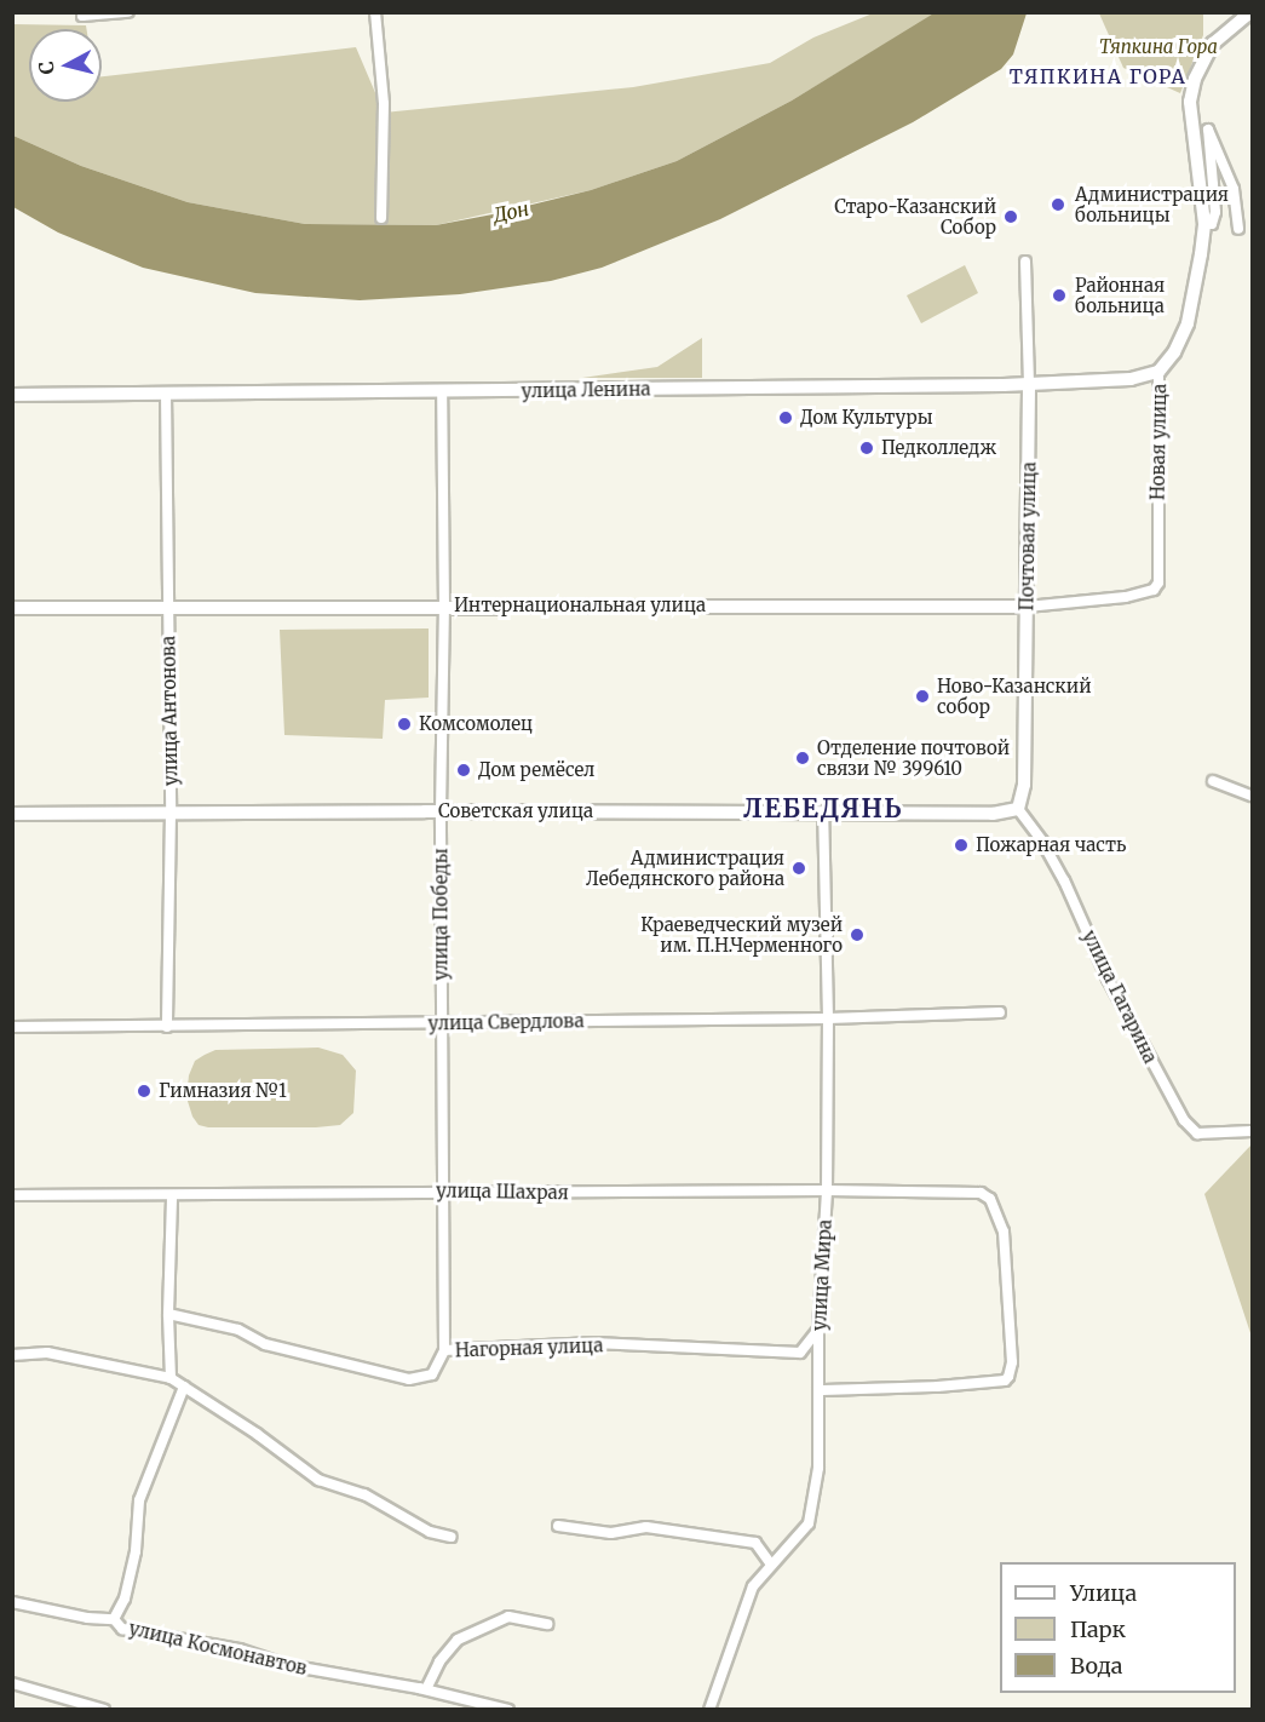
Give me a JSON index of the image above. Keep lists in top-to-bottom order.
{
  "streets": {
    "main road": [
      "улица Ленина",
      "Новая улица",
      "Почтовая улица",
      "Интернациональная улица",
      "Советская улица"
    ],
    "street": [
      "улица Антонова",
      "улица Победы",
      "улица Гагарина",
      "улица Свердлова",
      "улица Шахрая",
      "улица Мира",
      "Нагорная улица",
      "улица Космонавтов"
    ]
  },
  "crossings": [
    ["улица Ленина", "Новая улица"],
    ["улица Ленина", "Почтовая улица"],
    ["улица Ленина", "улица Антонова"],
    ["улица Ленина", "улица Победы"],
    ["Новая улица", "Интернациональная улица"],
    ["Почтовая улица", "Интернациональная улица"],
    ["Почтовая улица", "Советская улица"],
    ["Почтовая улица", "улица Гагарина"],
    ["Интернациональная улица", "улица Антонова"],
    ["Интернациональная улица", "улица Победы"],
    ["улица Антонова", "Советская улица"],
    ["улица Антонова", "улица Свердлова"],
    ["Советская улица", "улица Победы"],
    ["Советская улица", "улица Гагарина"],
    ["Советская улица", "улица Мира"],
    ["улица Победы", "улица Свердлова"],
    ["улица Победы", "улица Шахрая"],
    ["улица Победы", "Нагорная улица"],
    ["улица Свердлова", "улица Мира"],
    ["улица Шахрая", "улица Мира"],
    ["улица Мира", "Нагорная улица"]
  ],
  "districts": ["ТЯПКИНА ГОРА", "ЛЕБЕДЯНЬ"],
  "water": ["Дон"],
  "parks": ["Тяпкина Гора"],
  "places": [
    "Администрация больницы",
    "Старо-Казанский Собор",
    "Районная больница",
    "Дом Культуры",
    "Педколледж",
    "Ново-Казанский собор",
    "Комсомолец",
    "Отделение почтовой связи № 399610",
    "Дом ремёсел",
    "Пожарная часть",
    "Администрация Лебедянского района",
    "Краеведческий музей им. П.Н.Черменного",
    "Гимназия №1"
  ],
  "legend": ["Улица", "Парк", "Вода"],
  "north": "left"
}
